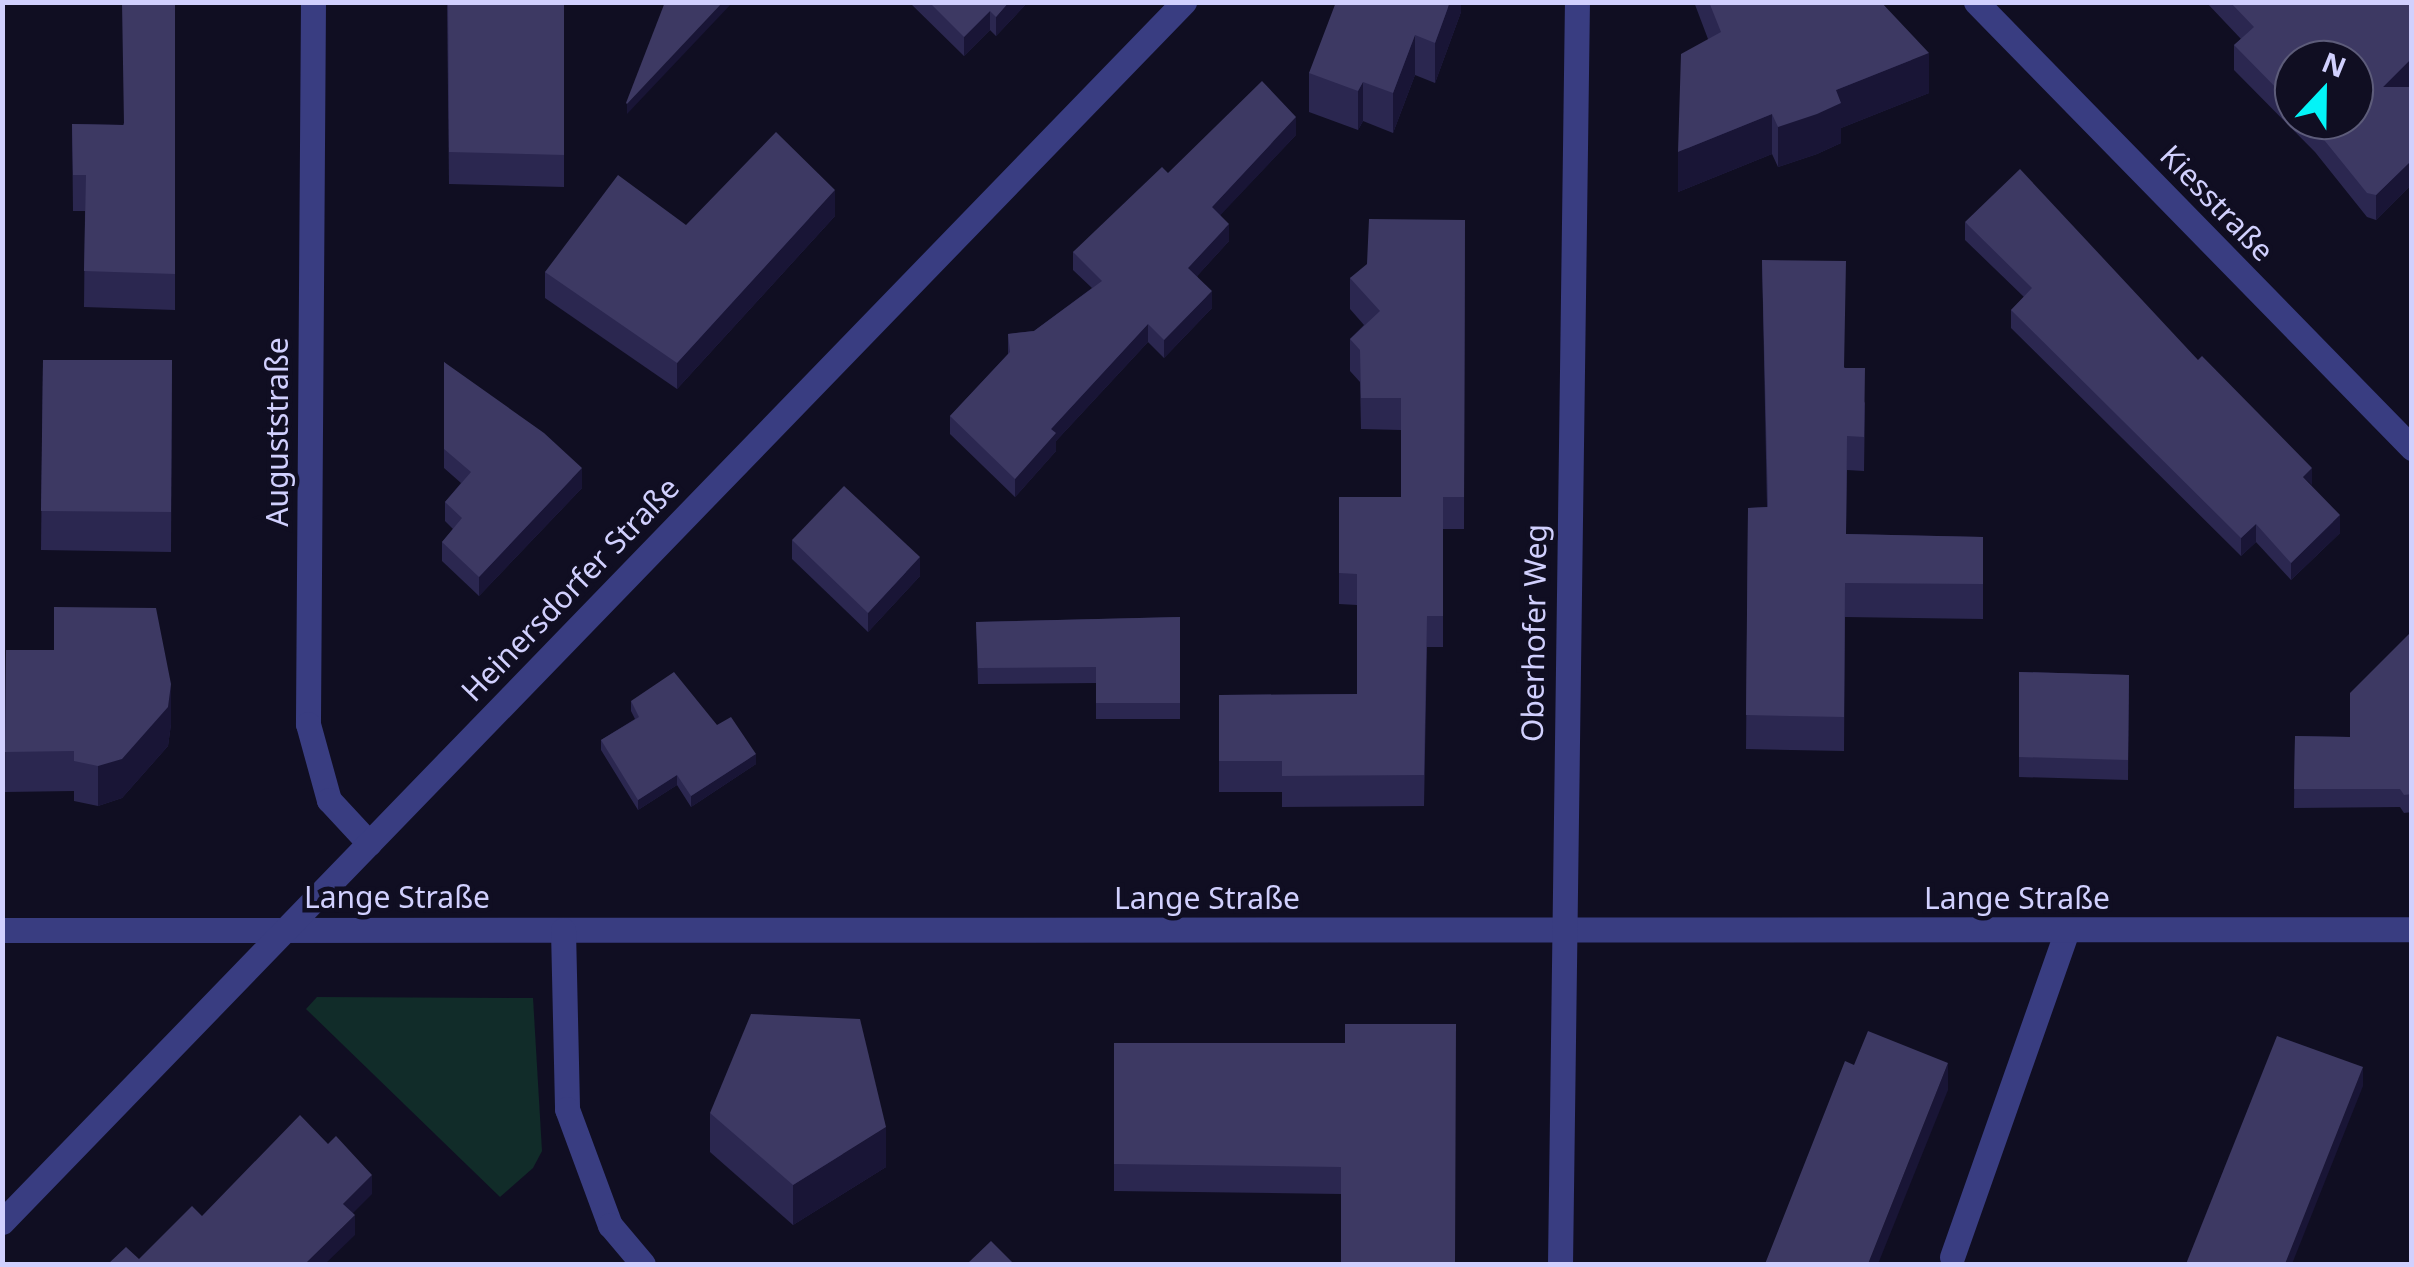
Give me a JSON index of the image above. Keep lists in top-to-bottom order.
{
  "streets": {
    "street": [
      "Kiesstraße",
      "Auguststraße",
      "Heinersdorfer Straße",
      "Oberhofer Weg",
      "Lange Straße"
    ]
  },
  "crossings": [
    ["Auguststraße", "Heinersdorfer Straße"],
    ["Heinersdorfer Straße", "Lange Straße"],
    ["Oberhofer Weg", "Lange Straße"]
  ],
  "north": "top"
}
